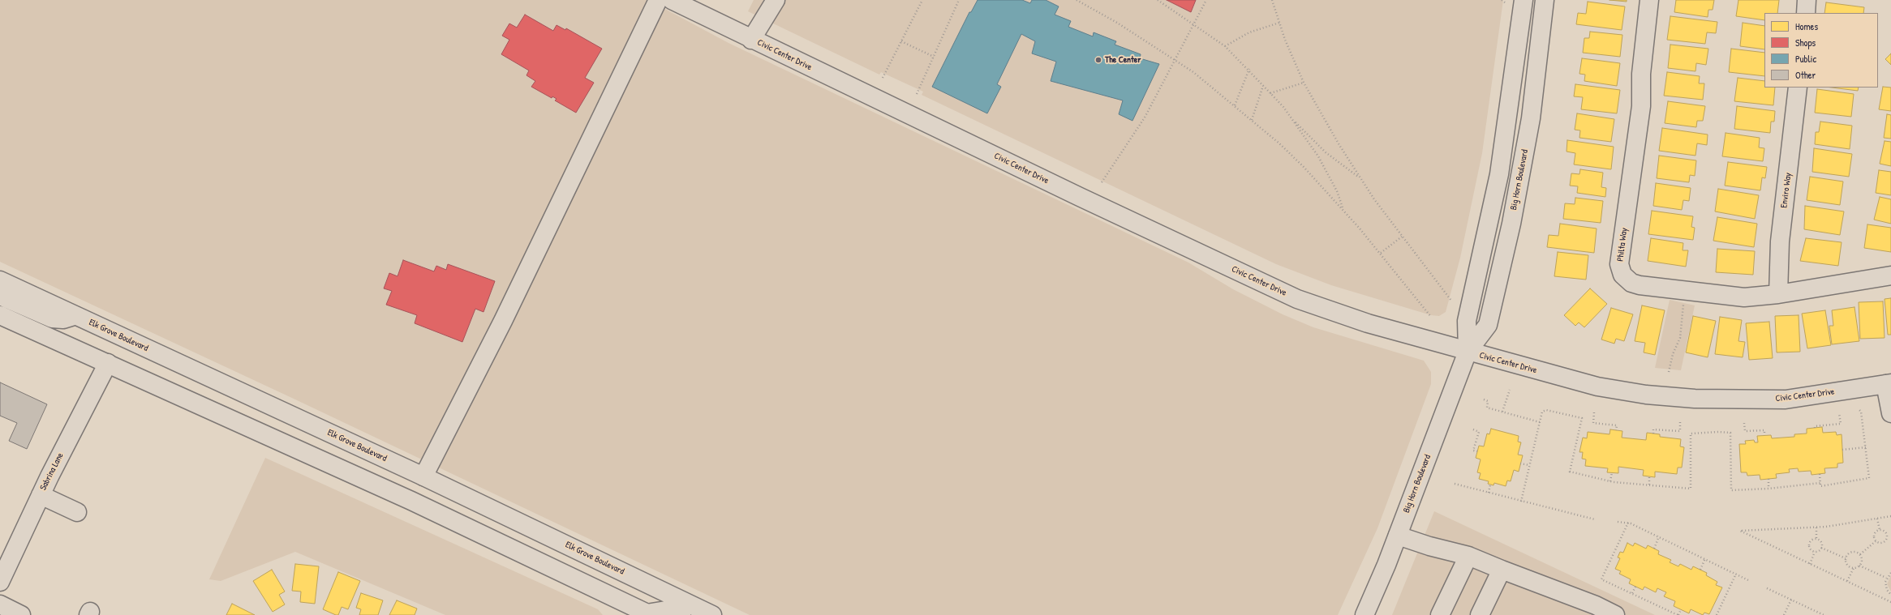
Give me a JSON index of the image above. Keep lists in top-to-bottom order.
{
  "streets": {
    "main road": [
      "Civic Center Drive",
      "Big Horn Boulevard",
      "Enviro Way",
      "Philta Way",
      "Elk Grove Boulevard",
      "Sabrina Lane"
    ]
  },
  "crossings": [
    ["Civic Center Drive", "Big Horn Boulevard"],
    ["Enviro Way", "Philta Way"]
  ],
  "places": ["The Center"],
  "legend": [
    "Homes",
    "Shops",
    "Public",
    "Other"
  ]
}
